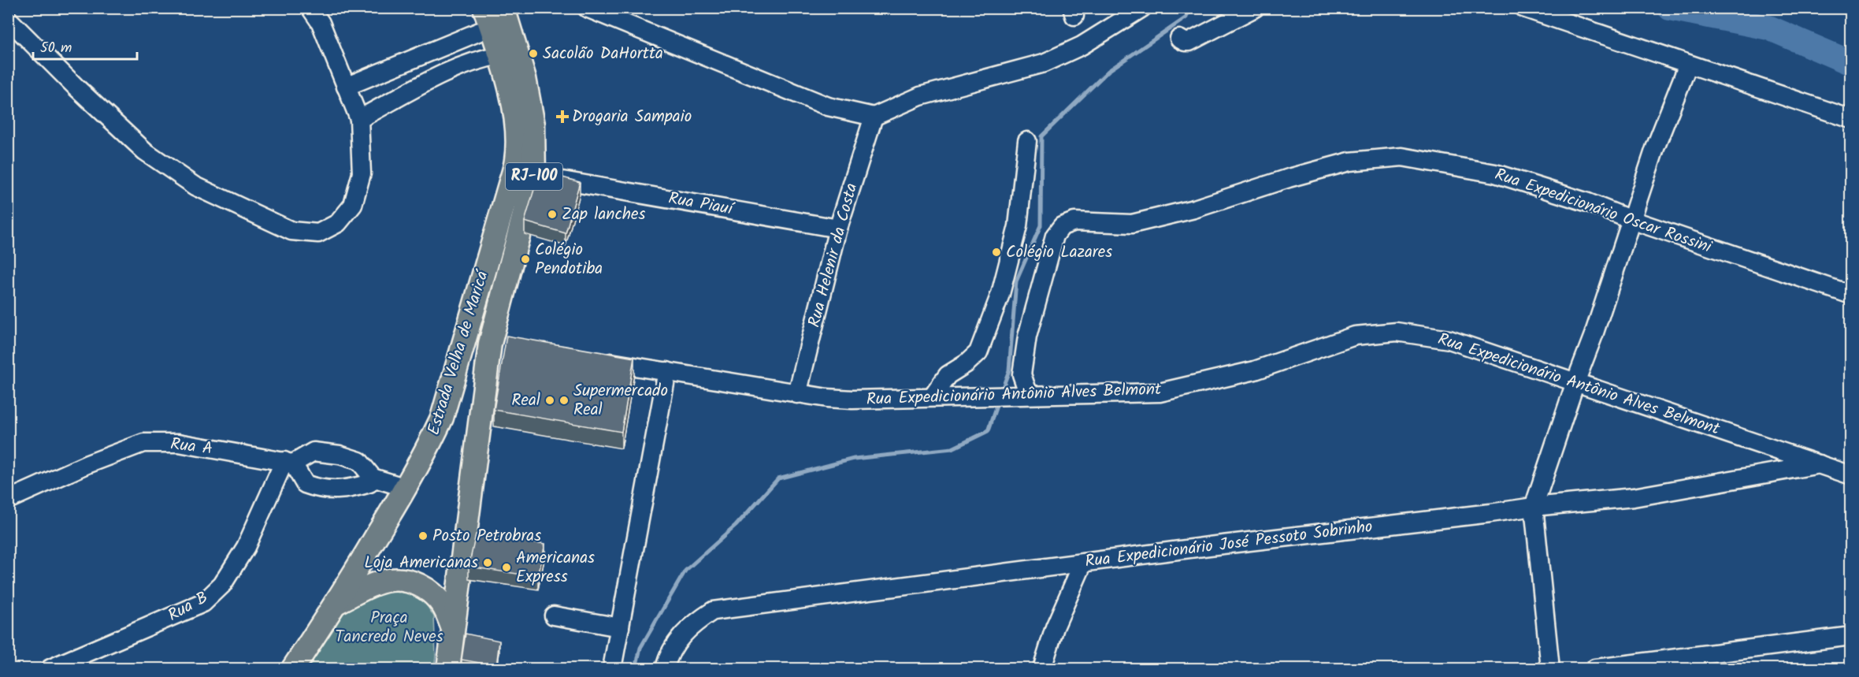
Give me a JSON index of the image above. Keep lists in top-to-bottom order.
{
  "streets": {
    "main road": ["RJ-100", "Estrada Velha de Maricá"],
    "street": [
      "Rua Piauí",
      "Rua Expedicionário Oscar Rossini",
      "Rua Helenir da Costa",
      "Rua Expedicionário Antônio Alves Belmont",
      "Rua A",
      "Rua Expedicionário José Pessoto Sobrinho",
      "Rua B"
    ]
  },
  "crossings": [
    ["Rua Piauí", "Rua Helenir da Costa"],
    ["Rua Piauí", "Estrada Velha de Maricá"],
    ["Rua Expedicionário Oscar Rossini", "Rua Expedicionário Antônio Alves Belmont"],
    ["Rua Helenir da Costa", "Rua Expedicionário Antônio Alves Belmont"],
    ["Rua Expedicionário Antônio Alves Belmont", "Rua Expedicionário José Pessoto Sobrinho"],
    ["Rua A", "Rua B"]
  ],
  "parks": ["Praça Tancredo Neves"],
  "places": {
    "other": [
      "Sacolão DaHortta",
      "Zap lanches",
      "Colégio Lazares",
      "Colégio Pendotiba",
      "Real",
      "Supermercado Real",
      "Posto Petrobras",
      "Loja Americanas",
      "Americanas Express"
    ],
    "health": ["Drogaria Sampaio"]
  },
  "scale_bar": "50 m"
}
